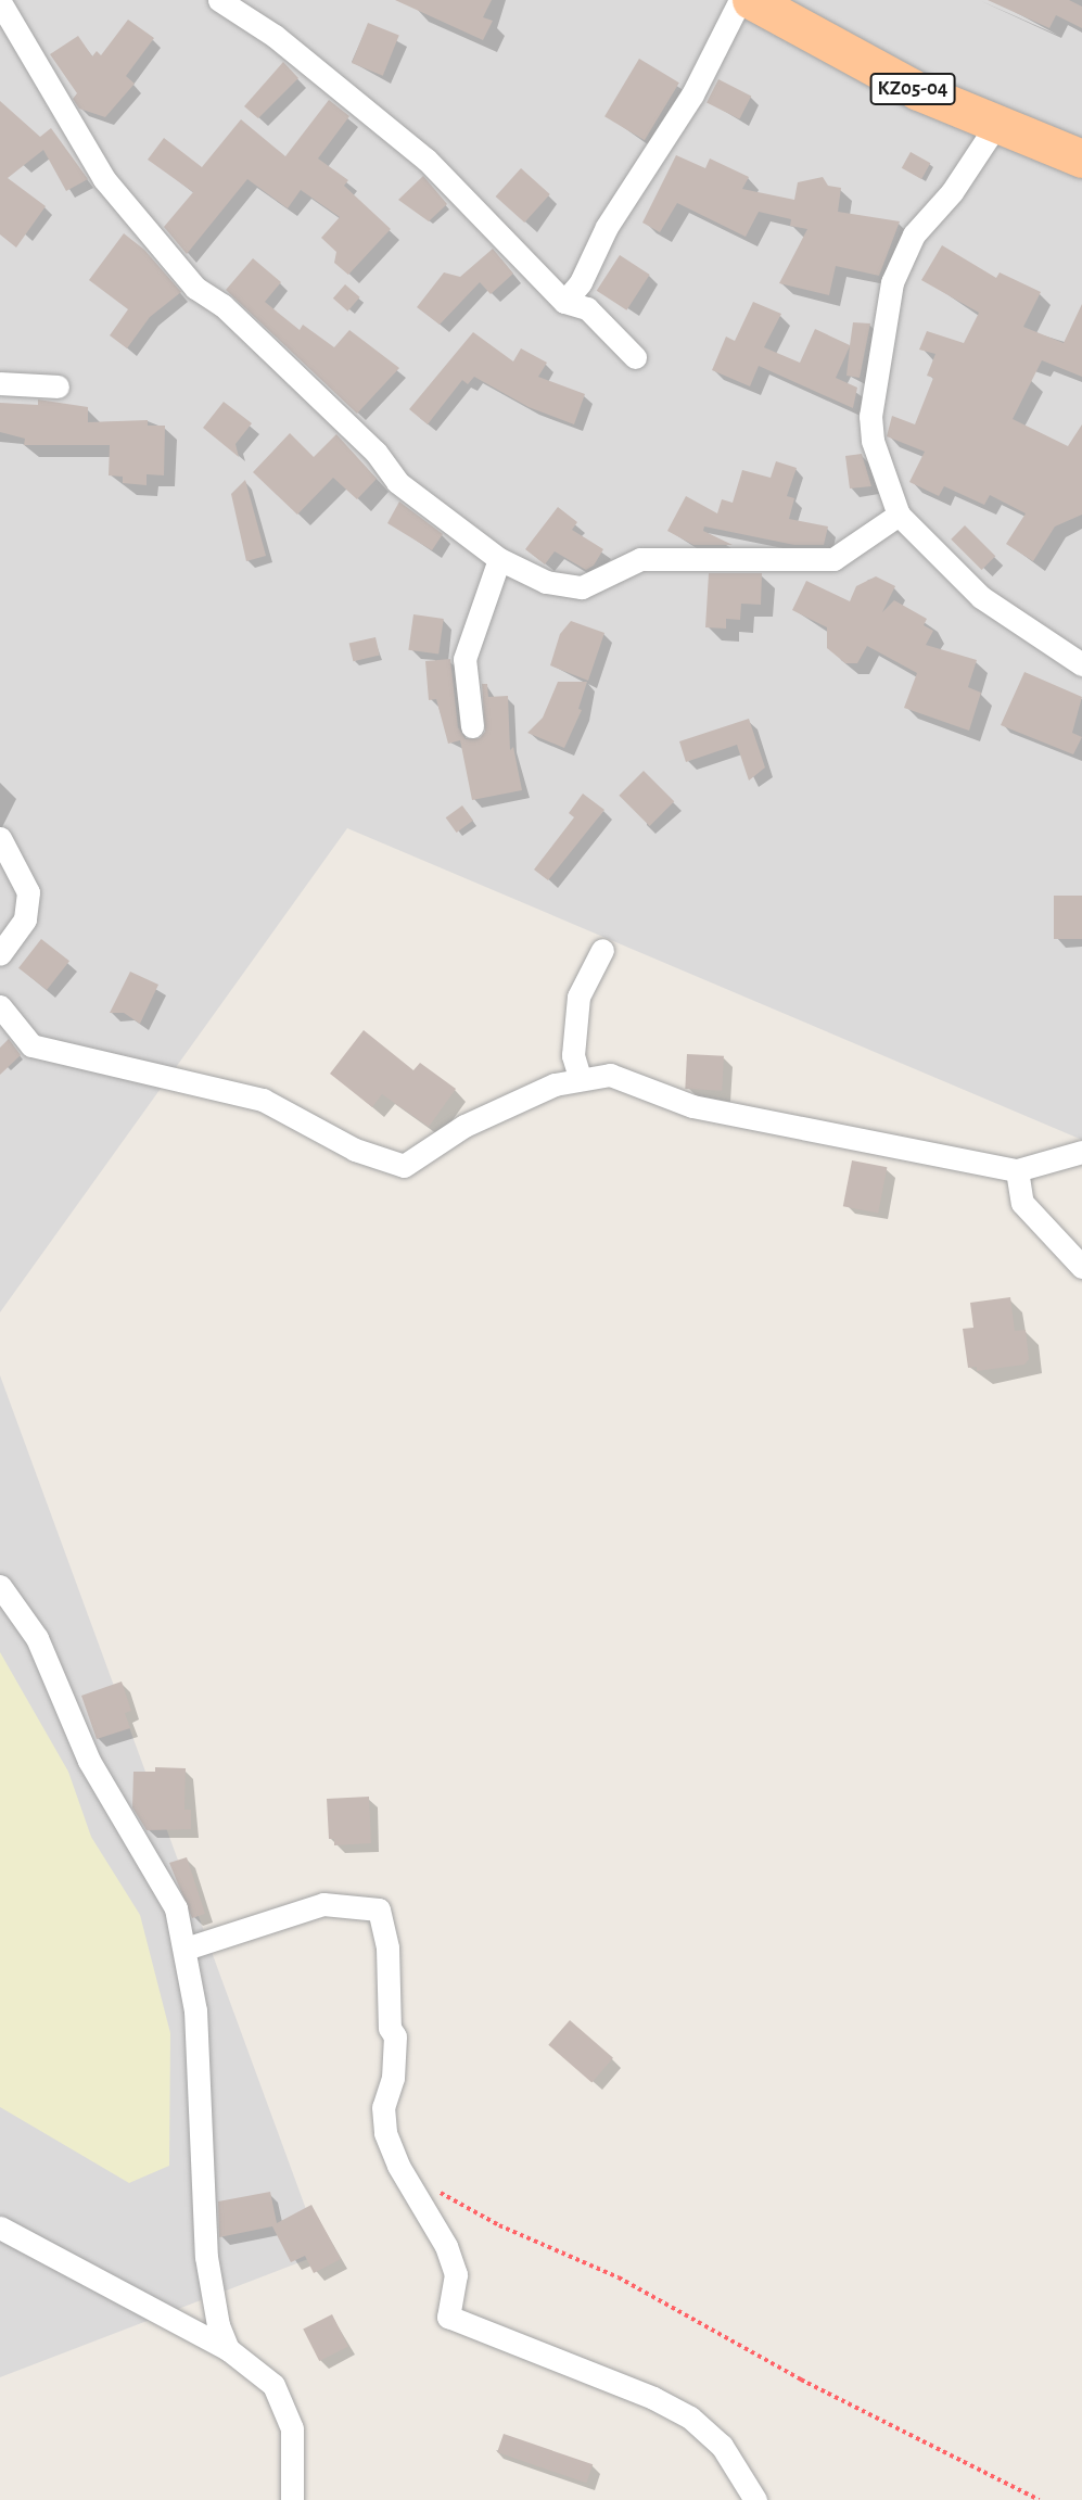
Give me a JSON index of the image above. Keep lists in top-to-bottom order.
{
  "streets": {
    "main road": ["KZ05-04"]
  }
}
